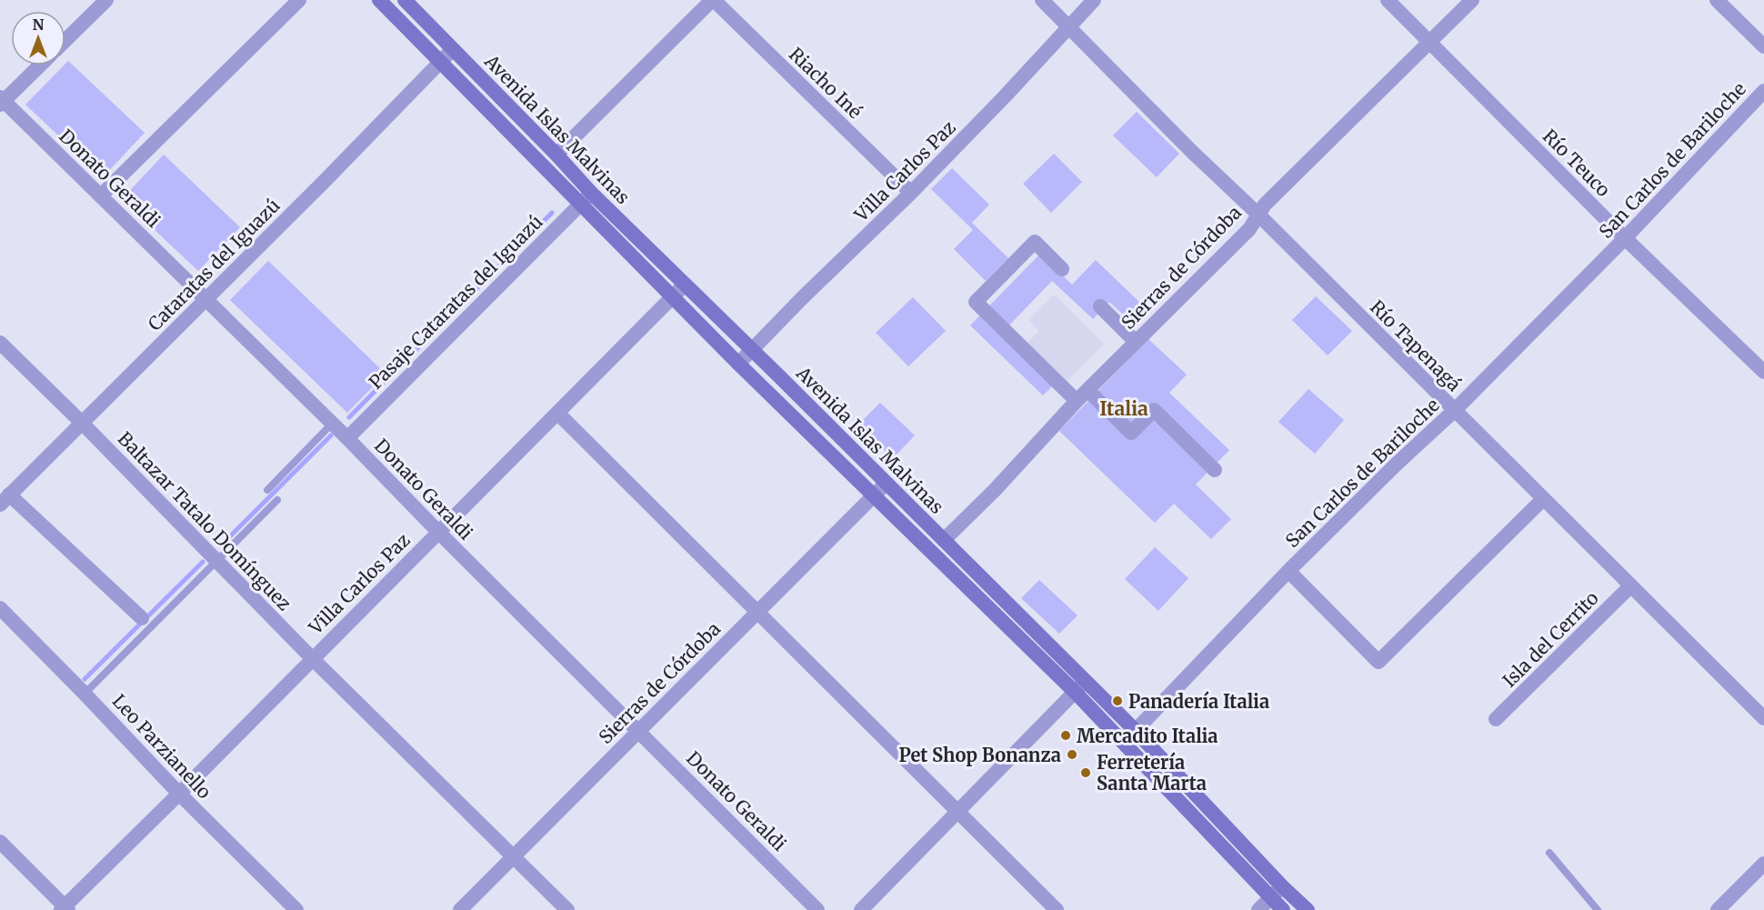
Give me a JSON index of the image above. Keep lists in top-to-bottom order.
{
  "streets": {
    "main road": ["Avenida Islas Malvinas"],
    "street": [
      "Riacho Iné",
      "San Carlos de Bariloche",
      "Río Teuco",
      "Villa Carlos Paz",
      "Donato Geraldi",
      "Cataratas del Iguazú",
      "Sierras de Córdoba",
      "Pasaje Cataratas del Iguazú",
      "Río Tapenagá",
      "Baltazar Tatalo Domínguez",
      "Isla del Cerrito",
      "Leo Parzianello"
    ]
  },
  "crossings": [
    ["Riacho Iné", "Villa Carlos Paz"],
    ["Avenida Islas Malvinas", "San Carlos de Bariloche"],
    ["Avenida Islas Malvinas", "Villa Carlos Paz"],
    ["Avenida Islas Malvinas", "Cataratas del Iguazú"],
    ["Avenida Islas Malvinas", "Sierras de Córdoba"],
    ["Avenida Islas Malvinas", "Pasaje Cataratas del Iguazú"],
    ["San Carlos de Bariloche", "Río Teuco"],
    ["San Carlos de Bariloche", "Río Tapenagá"],
    ["Río Teuco", "Sierras de Córdoba"],
    ["Villa Carlos Paz", "Donato Geraldi"],
    ["Villa Carlos Paz", "Río Tapenagá"],
    ["Villa Carlos Paz", "Baltazar Tatalo Domínguez"],
    ["Villa Carlos Paz", "Leo Parzianello"],
    ["Donato Geraldi", "Cataratas del Iguazú"],
    ["Donato Geraldi", "Sierras de Córdoba"],
    ["Donato Geraldi", "Pasaje Cataratas del Iguazú"],
    ["Cataratas del Iguazú", "Baltazar Tatalo Domínguez"],
    ["Sierras de Córdoba", "Río Tapenagá"],
    ["Sierras de Córdoba", "Baltazar Tatalo Domínguez"],
    ["Río Tapenagá", "Isla del Cerrito"]
  ],
  "districts": ["Italia"],
  "places": [
    "Panadería Italia",
    "Mercadito Italia",
    "Pet Shop Bonanza",
    "Ferretería Santa Marta"
  ],
  "north": "top"
}
